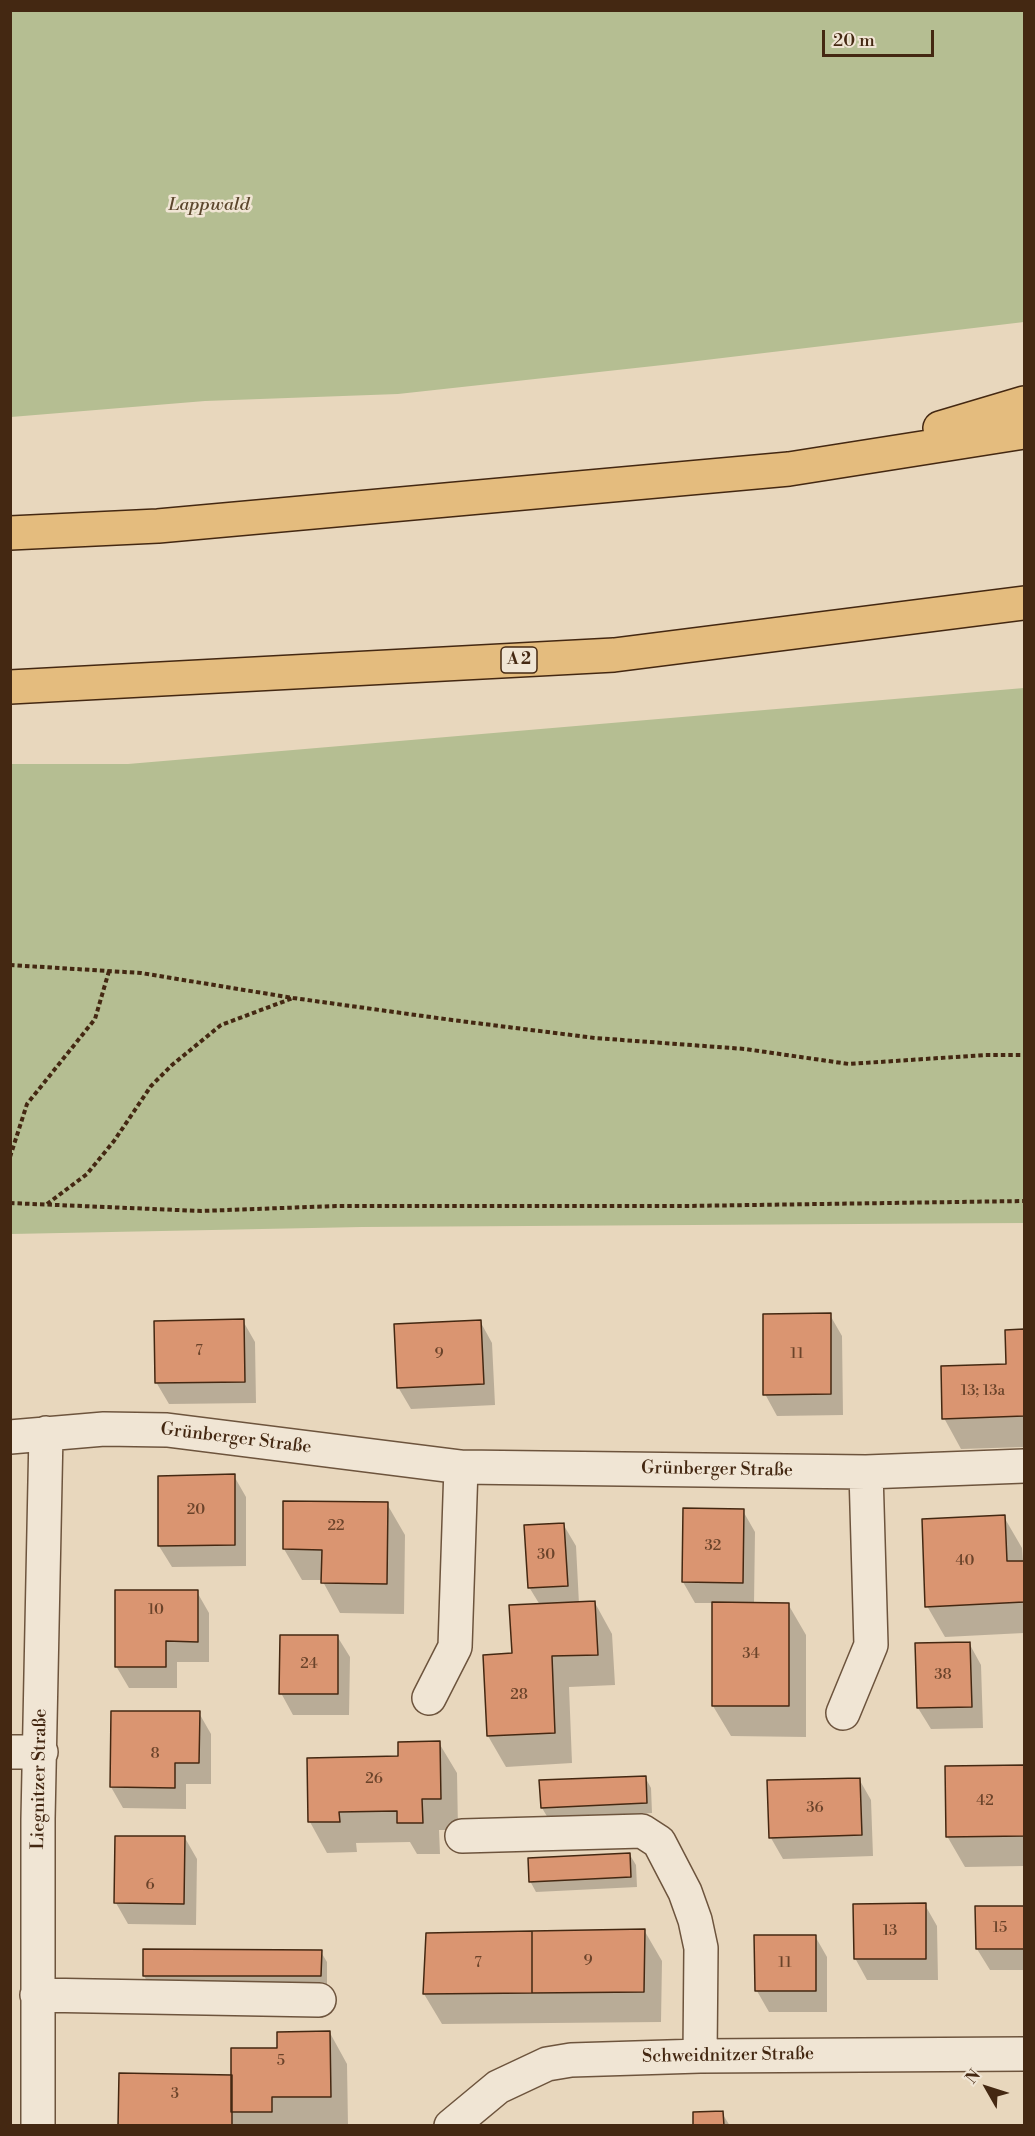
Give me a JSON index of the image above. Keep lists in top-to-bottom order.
{
  "streets": {
    "highway": ["A 2"],
    "street": ["Grünberger Straße", "Liegnitzer Straße", "Schweidnitzer Straße"]
  },
  "crossings": [
    ["Grünberger Straße", "Liegnitzer Straße"]
  ],
  "parks": ["Lappwald"],
  "house_numbers": [
    "7",
    "9",
    "11",
    "13; 13a",
    "20",
    "22",
    "32",
    "30",
    "40",
    "10",
    "34",
    "24",
    "38",
    "28",
    "8",
    "26",
    "42",
    "36",
    "6",
    "15",
    "13",
    "9",
    "7",
    "11",
    "5",
    "3"
  ],
  "scale_bar": "20 m",
  "north": "top left"
}
